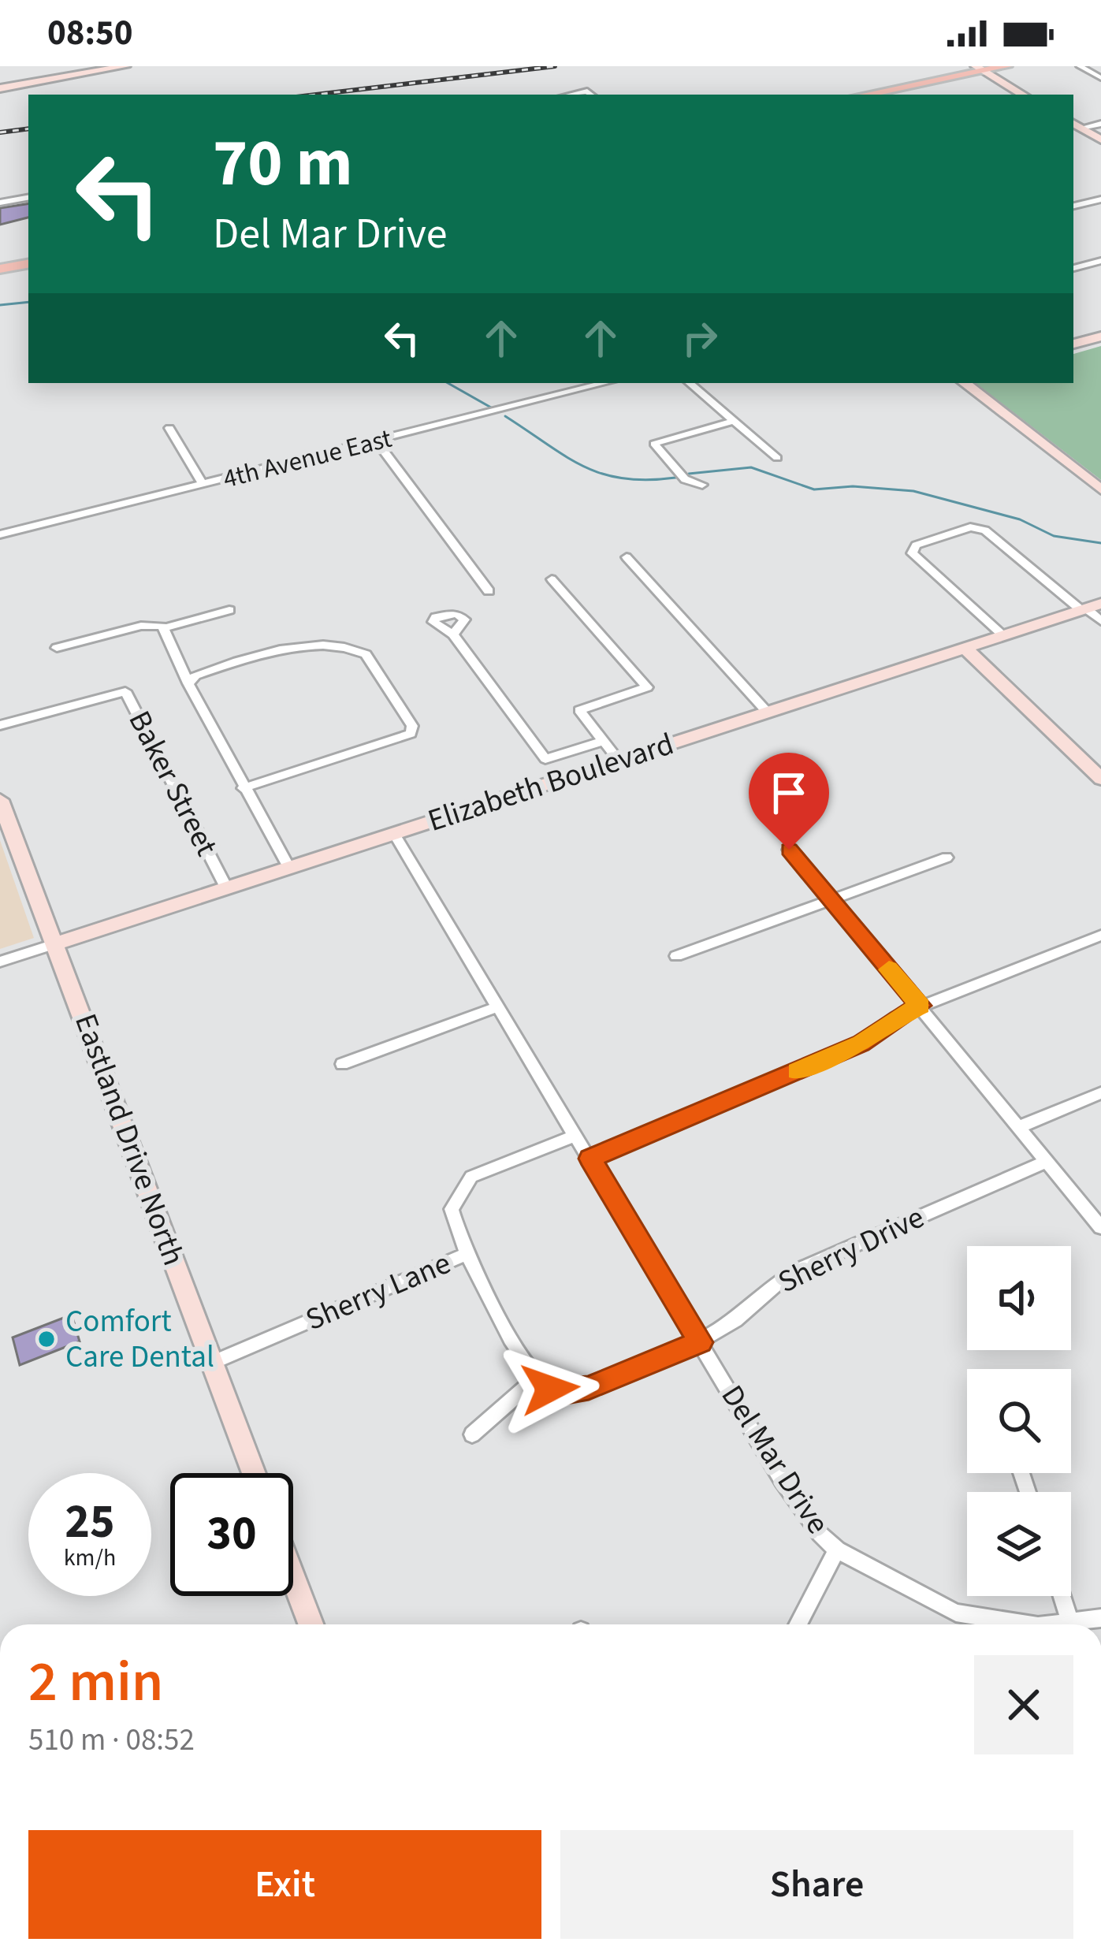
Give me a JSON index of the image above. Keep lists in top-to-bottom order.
{
  "streets": {
    "street": [
      "4th Avenue East",
      "Elizabeth Boulevard",
      "Baker Street",
      "Eastland Drive North",
      "Sherry Drive",
      "Sherry Lane",
      "Del Mar Drive"
    ]
  },
  "crossings": [
    ["Elizabeth Boulevard", "Baker Street"],
    ["Elizabeth Boulevard", "Eastland Drive North"],
    ["Elizabeth Boulevard", "Del Mar Drive"],
    ["Eastland Drive North", "Sherry Lane"],
    ["Sherry Drive", "Del Mar Drive"],
    ["Sherry Lane", "Del Mar Drive"]
  ],
  "places": ["Comfort Care Dental"],
  "page": {
    "status": "08:50",
    "turn": ["70 m", "Del Mar Drive"],
    "speed": "25 km/h",
    "limit": "30",
    "heading": ["2 min", "510 m · 08:52"],
    "buttons": ["Exit", "Share"]
  }
}
